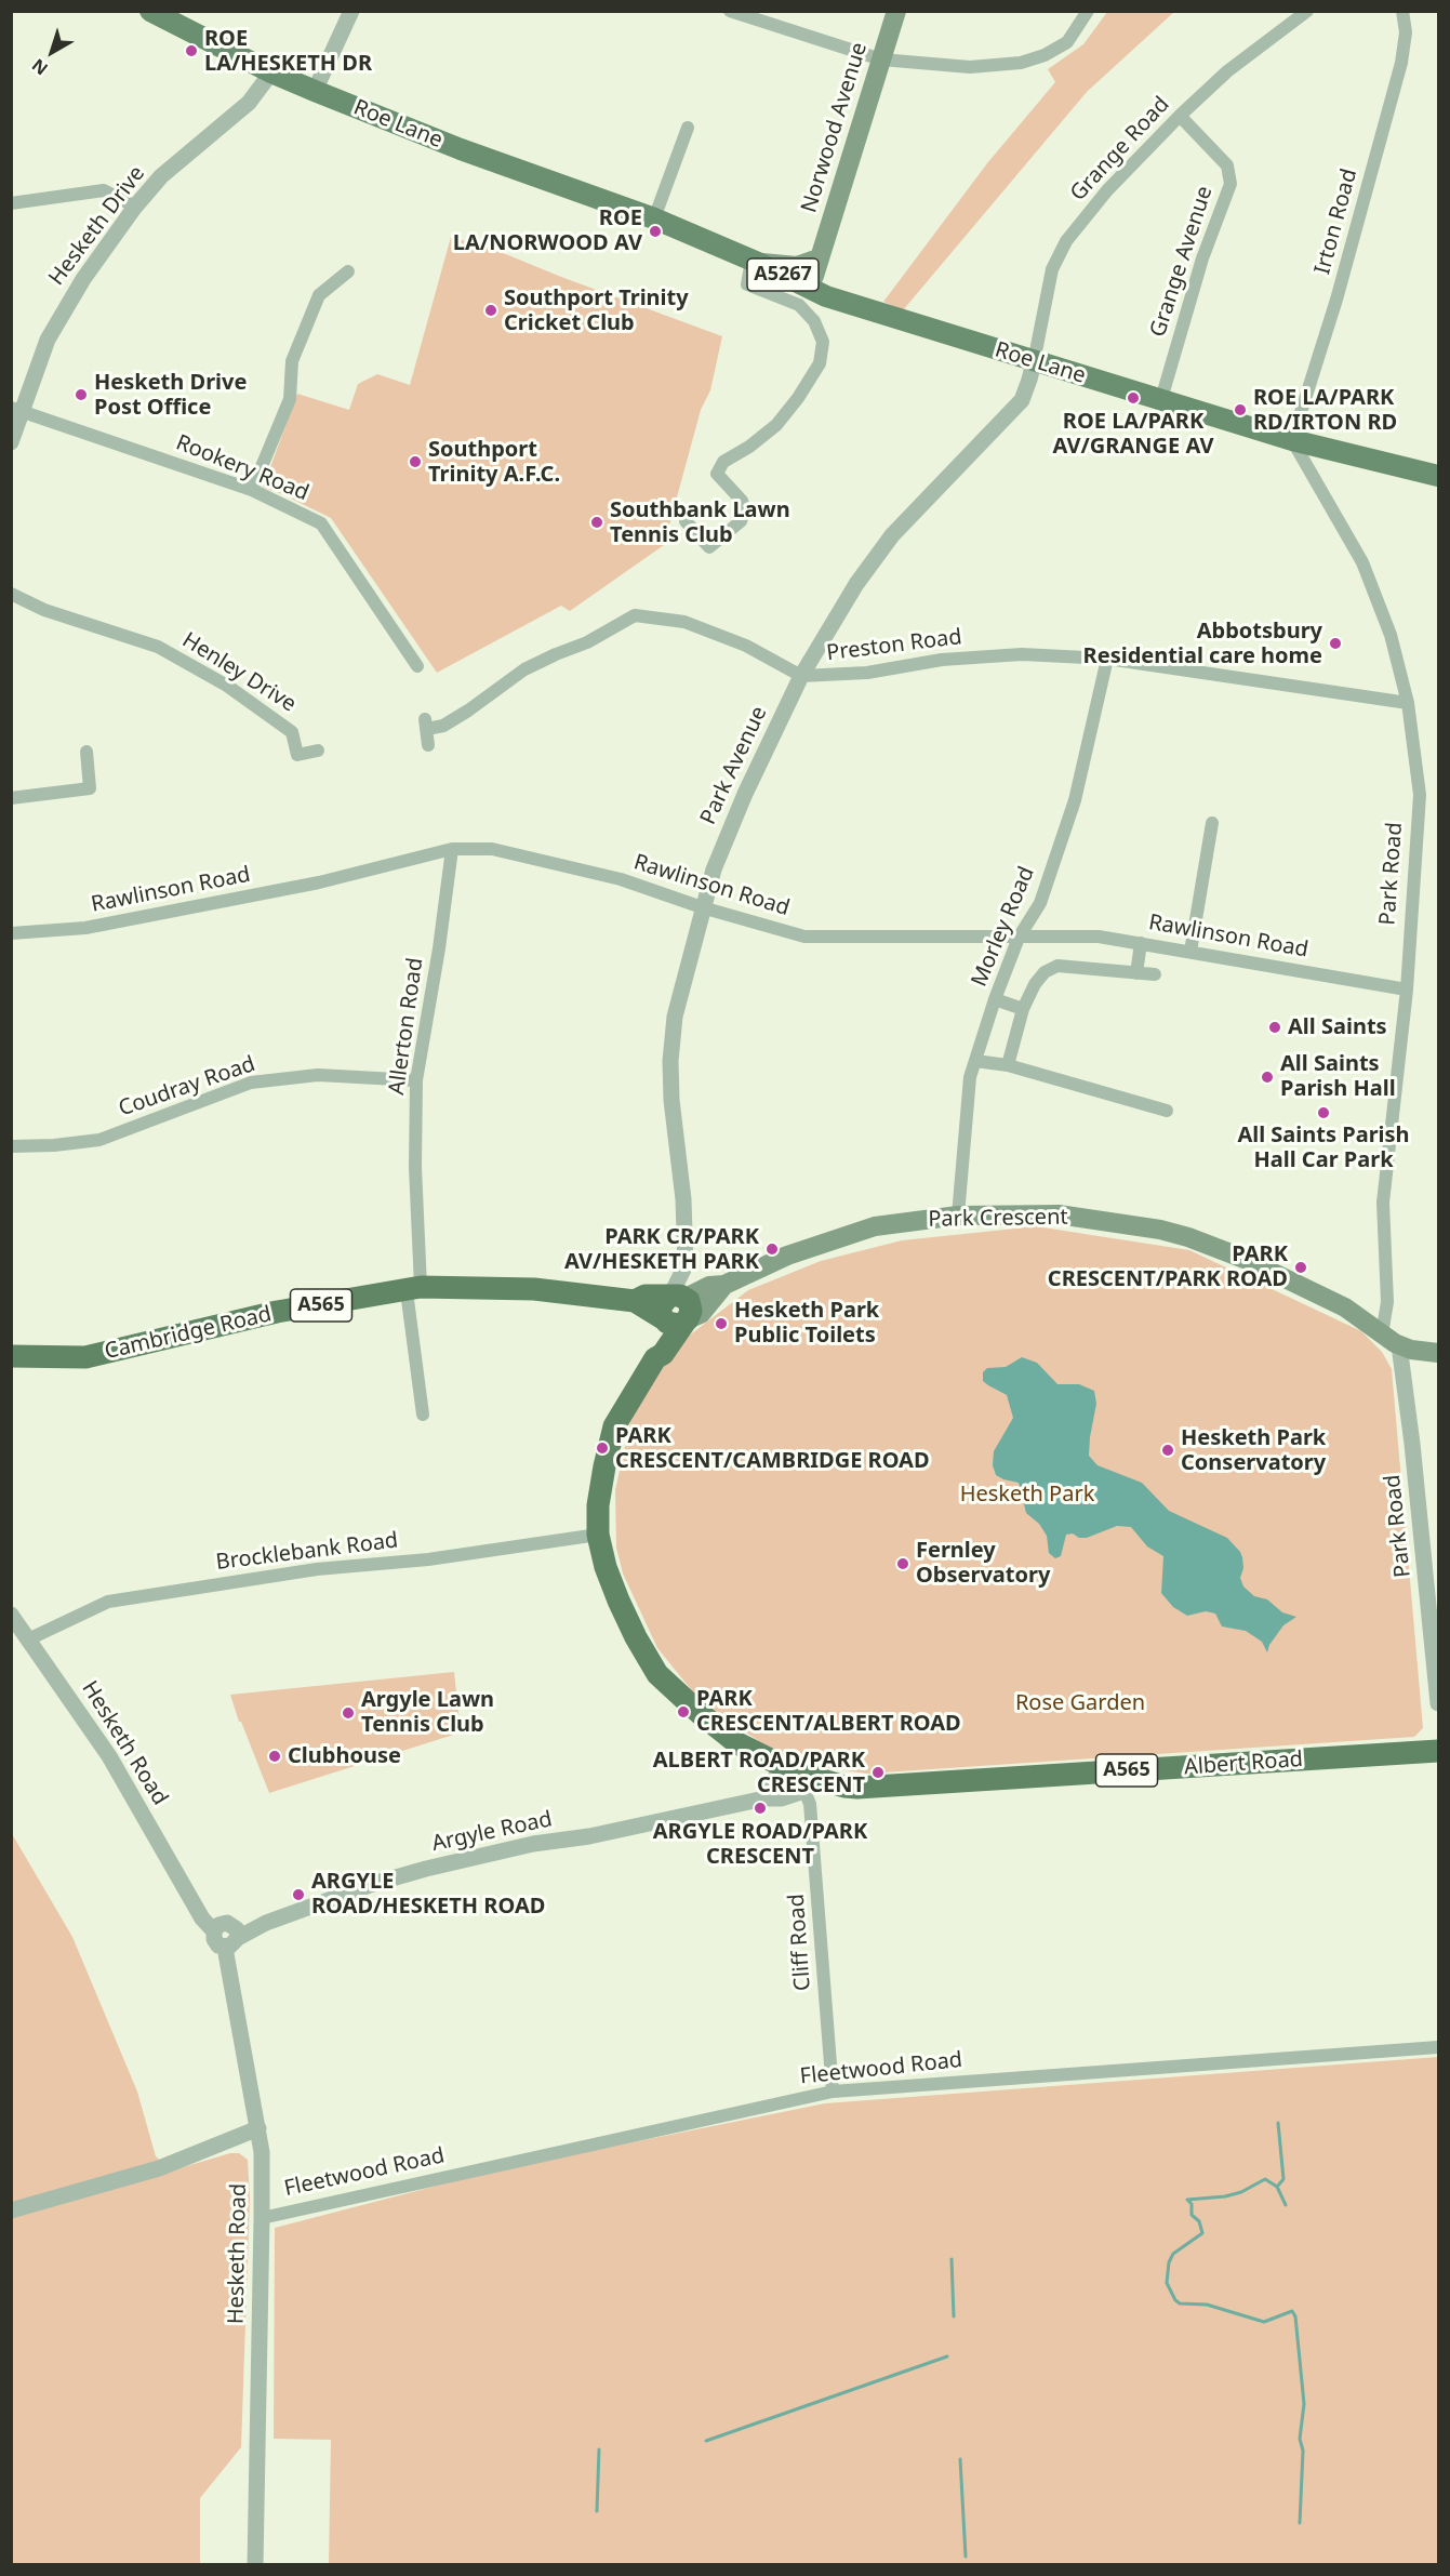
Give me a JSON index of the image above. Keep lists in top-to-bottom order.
{
  "streets": {
    "highway": ["A565", "Cambridge Road", "Albert Road"],
    "main road": [
      "Roe Lane",
      "Norwood Avenue",
      "A5267",
      "Park Crescent"
    ],
    "street": [
      "Grange Road",
      "Irton Road",
      "Hesketh Drive",
      "Grange Avenue",
      "Rookery Road",
      "Preston Road",
      "Henley Drive",
      "Park Avenue",
      "Park Road",
      "Rawlinson Road",
      "Morley Road",
      "Allerton Road",
      "Coudray Road",
      "Brocklebank Road",
      "Hesketh Road",
      "Argyle Road",
      "Cliff Road",
      "Fleetwood Road"
    ]
  },
  "crossings": [
    ["Roe Lane", "Norwood Avenue"],
    ["Roe Lane", "Grange Road"],
    ["Roe Lane", "Irton Road"],
    ["Roe Lane", "Hesketh Drive"],
    ["Roe Lane", "Grange Avenue"],
    ["Roe Lane", "Park Avenue"],
    ["Roe Lane", "Park Road"],
    ["Grange Road", "Grange Avenue"],
    ["Grange Road", "Park Avenue"],
    ["Irton Road", "Park Road"],
    ["Hesketh Drive", "Rookery Road"],
    ["Preston Road", "Park Avenue"],
    ["Preston Road", "Park Road"],
    ["Preston Road", "Morley Road"],
    ["Park Avenue", "Rawlinson Road"],
    ["Park Avenue", "Park Crescent"],
    ["Park Avenue", "A565"],
    ["Park Avenue", "Cambridge Road"],
    ["Park Road", "Rawlinson Road"],
    ["Park Road", "Park Crescent"],
    ["Rawlinson Road", "Morley Road"],
    ["Rawlinson Road", "Allerton Road"],
    ["Morley Road", "Park Crescent"],
    ["Allerton Road", "Coudray Road"],
    ["Allerton Road", "Cambridge Road"],
    ["Park Crescent", "A565"],
    ["Park Crescent", "Cambridge Road"],
    ["A565", "Cambridge Road"],
    ["A565", "Brocklebank Road"],
    ["A565", "Albert Road"],
    ["A565", "Argyle Road"],
    ["A565", "Cliff Road"],
    ["Brocklebank Road", "Hesketh Road"],
    ["Hesketh Road", "Argyle Road"],
    ["Hesketh Road", "Fleetwood Road"],
    ["Albert Road", "Argyle Road"],
    ["Albert Road", "Cliff Road"],
    ["Argyle Road", "Cliff Road"],
    ["Cliff Road", "Fleetwood Road"]
  ],
  "parks": ["Hesketh Park", "Rose Garden"],
  "places": [
    "ROE LA/HESKETH DR",
    "ROE LA/NORWOOD AV",
    "Southport Trinity Cricket Club",
    "Hesketh Drive Post Office",
    "ROE LA/PARK AV/GRANGE AV",
    "ROE LA/PARK RD/IRTON RD",
    "Southport Trinity A.F.C.",
    "Southbank Lawn Tennis Club",
    "Abbotsbury Residential care home",
    "All Saints",
    "All Saints Parish Hall",
    "All Saints Parish Hall Car Park",
    "PARK CR/PARK AV/HESKETH PARK",
    "PARK CRESCENT/PARK ROAD",
    "Hesketh Park Public Toilets",
    "PARK CRESCENT/CAMBRIDGE ROAD",
    "Hesketh Park Conservatory",
    "Fernley Observatory",
    "PARK CRESCENT/ALBERT ROAD",
    "Argyle Lawn Tennis Club",
    "Clubhouse",
    "ALBERT ROAD/PARK CRESCENT",
    "ARGYLE ROAD/PARK CRESCENT",
    "ARGYLE ROAD/HESKETH ROAD"
  ],
  "north": "bottom left"
}
